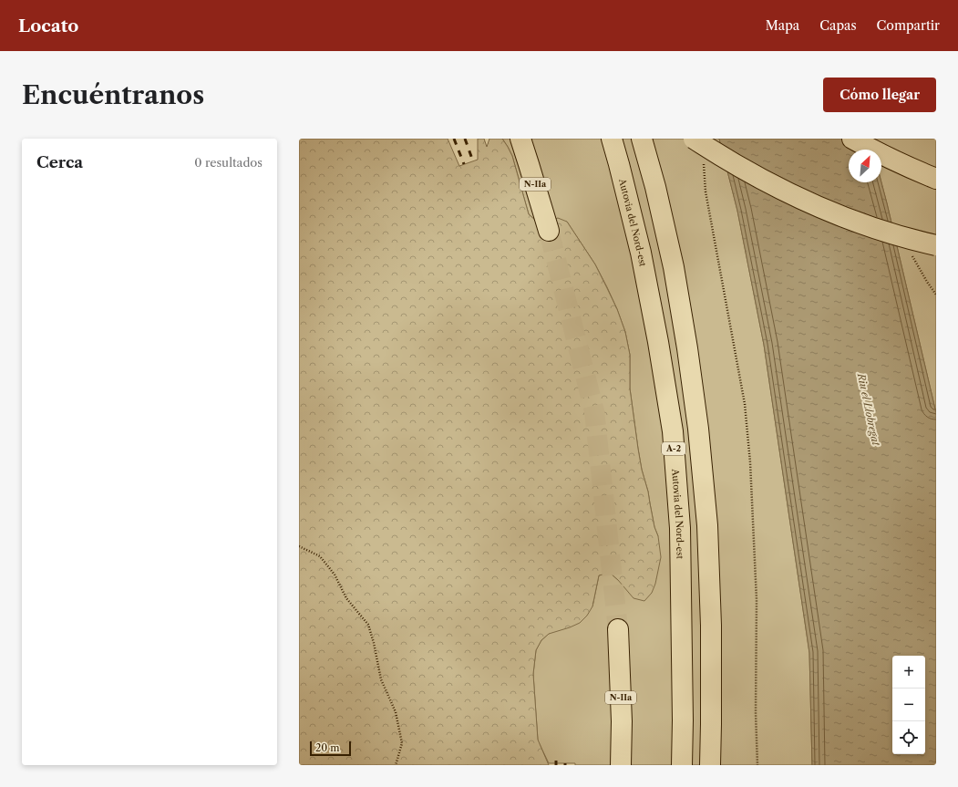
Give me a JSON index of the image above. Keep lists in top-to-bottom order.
{
  "streets": {
    "main road": ["N-IIa", "Autovia del Nord-est", "A-2"]
  },
  "water": ["Riu el Llobregat"],
  "scale_bar": "20 m",
  "north": "top right",
  "page": {
    "header": "Locato",
    "nav": ["Mapa", "Capas", "Compartir"],
    "buttons": "Cómo llegar",
    "title": "Encuéntranos",
    "heading": ["Cerca", "0 resultados"],
    "map_buttons": ["+", "−"],
    "scale": "20 m"
  }
}
